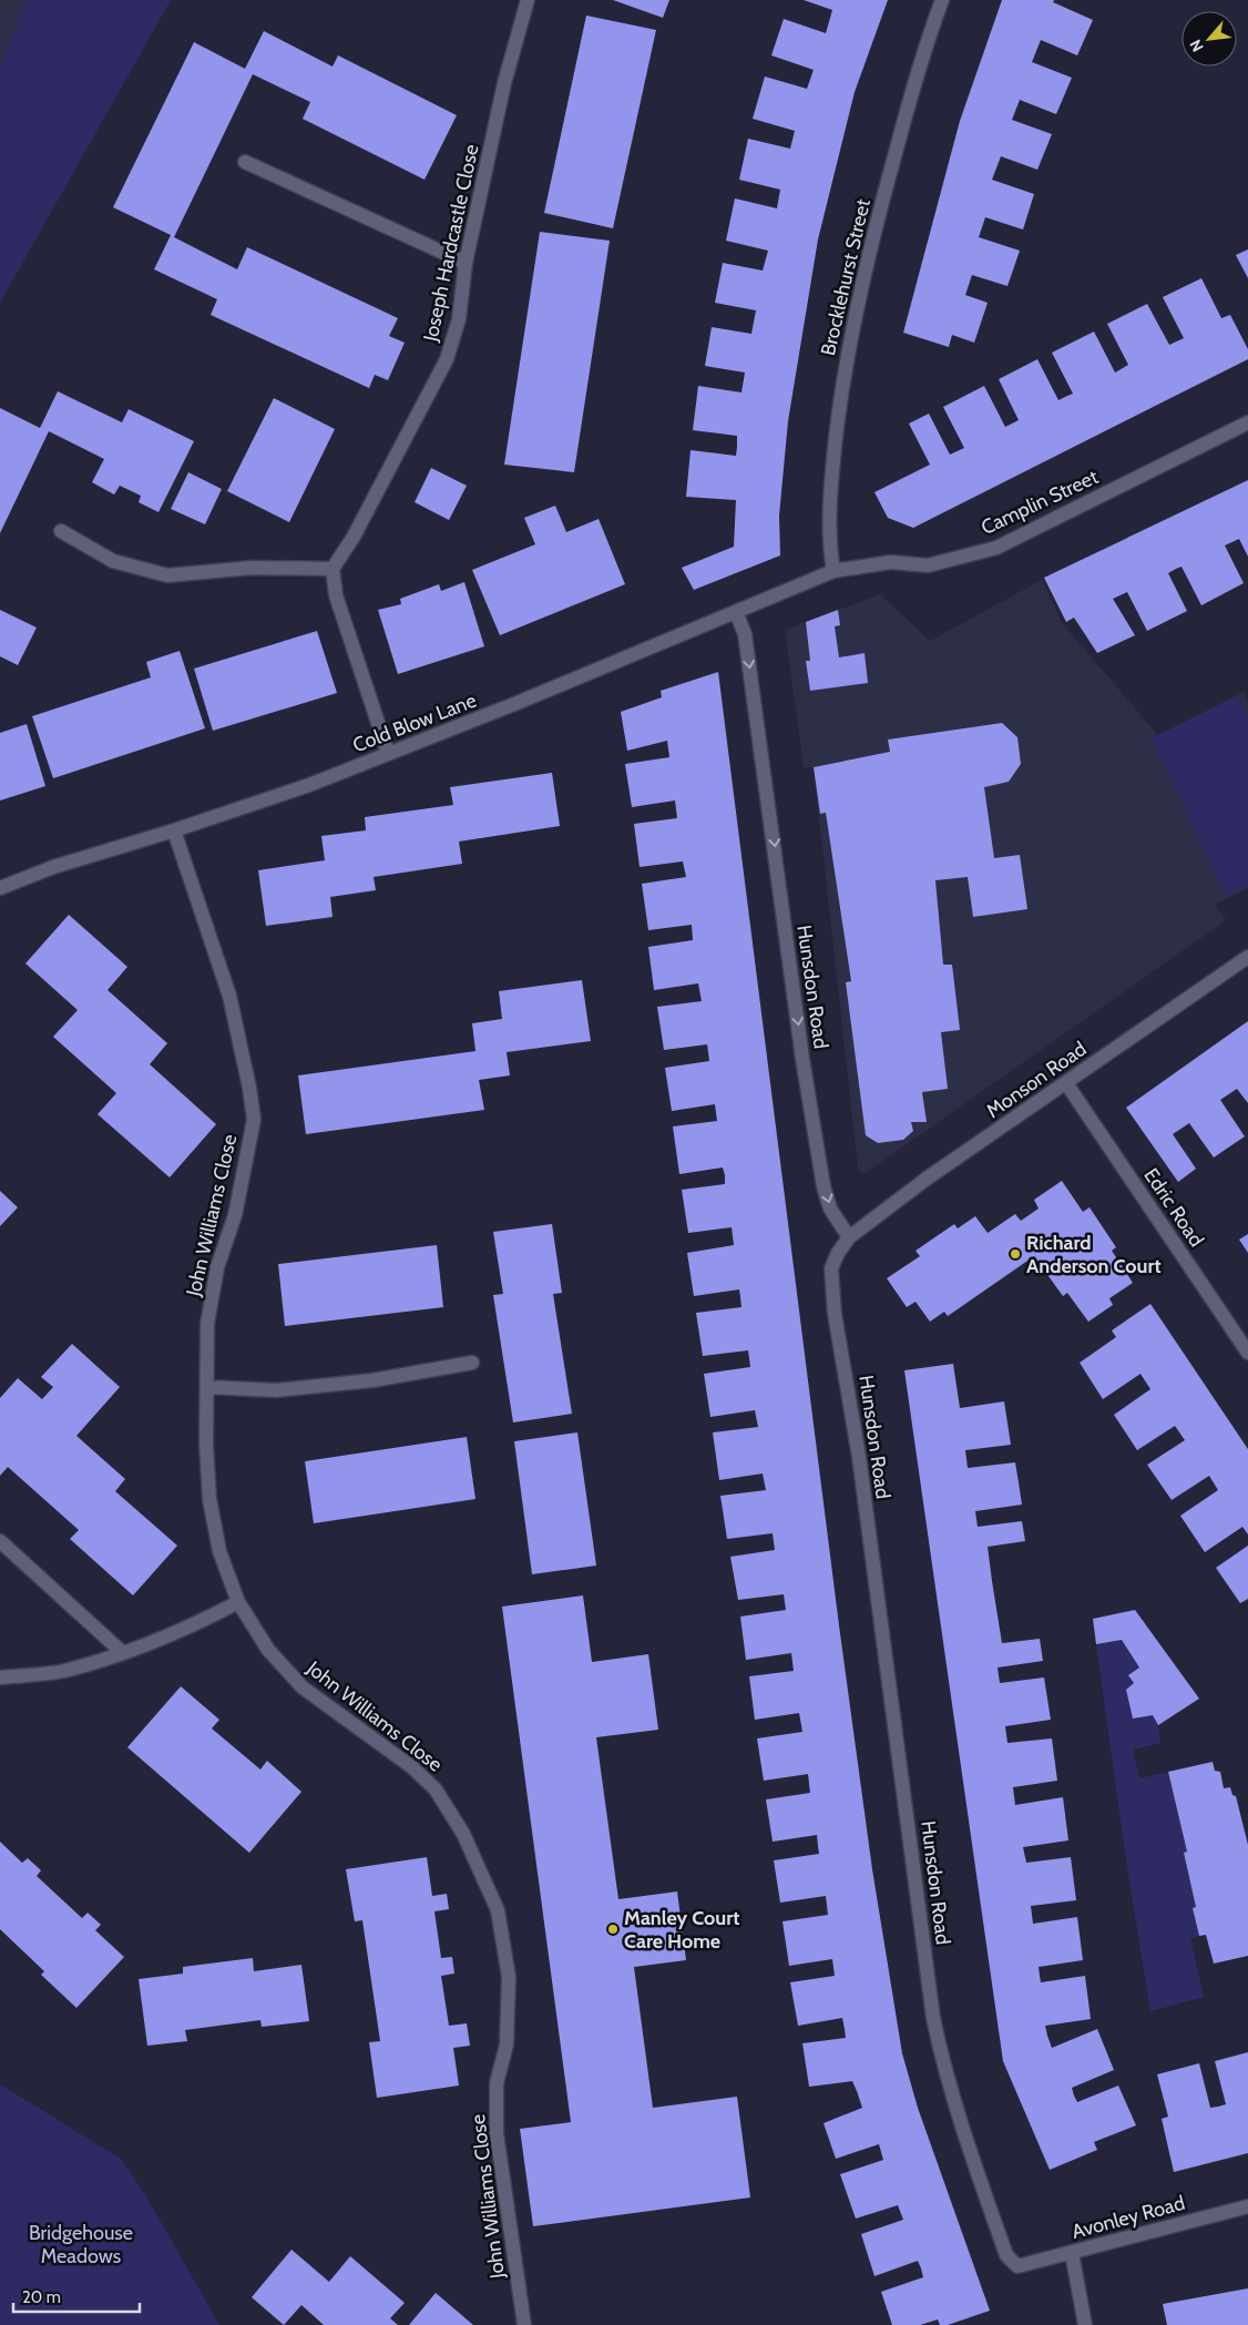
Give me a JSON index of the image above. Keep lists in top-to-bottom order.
{
  "streets": {
    "street": [
      "Joseph Hardcastle Close",
      "Brocklehurst Street",
      "Camplin Street",
      "Cold Blow Lane",
      "Hunsdon Road",
      "Monson Road",
      "Edric Road",
      "John Williams Close",
      "Avonley Road"
    ]
  },
  "crossings": [
    ["Brocklehurst Street", "Camplin Street"],
    ["Brocklehurst Street", "Cold Blow Lane"],
    ["Camplin Street", "Cold Blow Lane"],
    ["Cold Blow Lane", "Hunsdon Road"],
    ["Cold Blow Lane", "John Williams Close"],
    ["Hunsdon Road", "Monson Road"],
    ["Hunsdon Road", "Avonley Road"],
    ["Monson Road", "Edric Road"]
  ],
  "one_way": ["Hunsdon Road"],
  "parks": ["Bridgehouse Meadows"],
  "places": ["Richard Anderson Court", "Manley Court Care Home"],
  "scale_bar": "20 m",
  "north": "bottom left"
}
